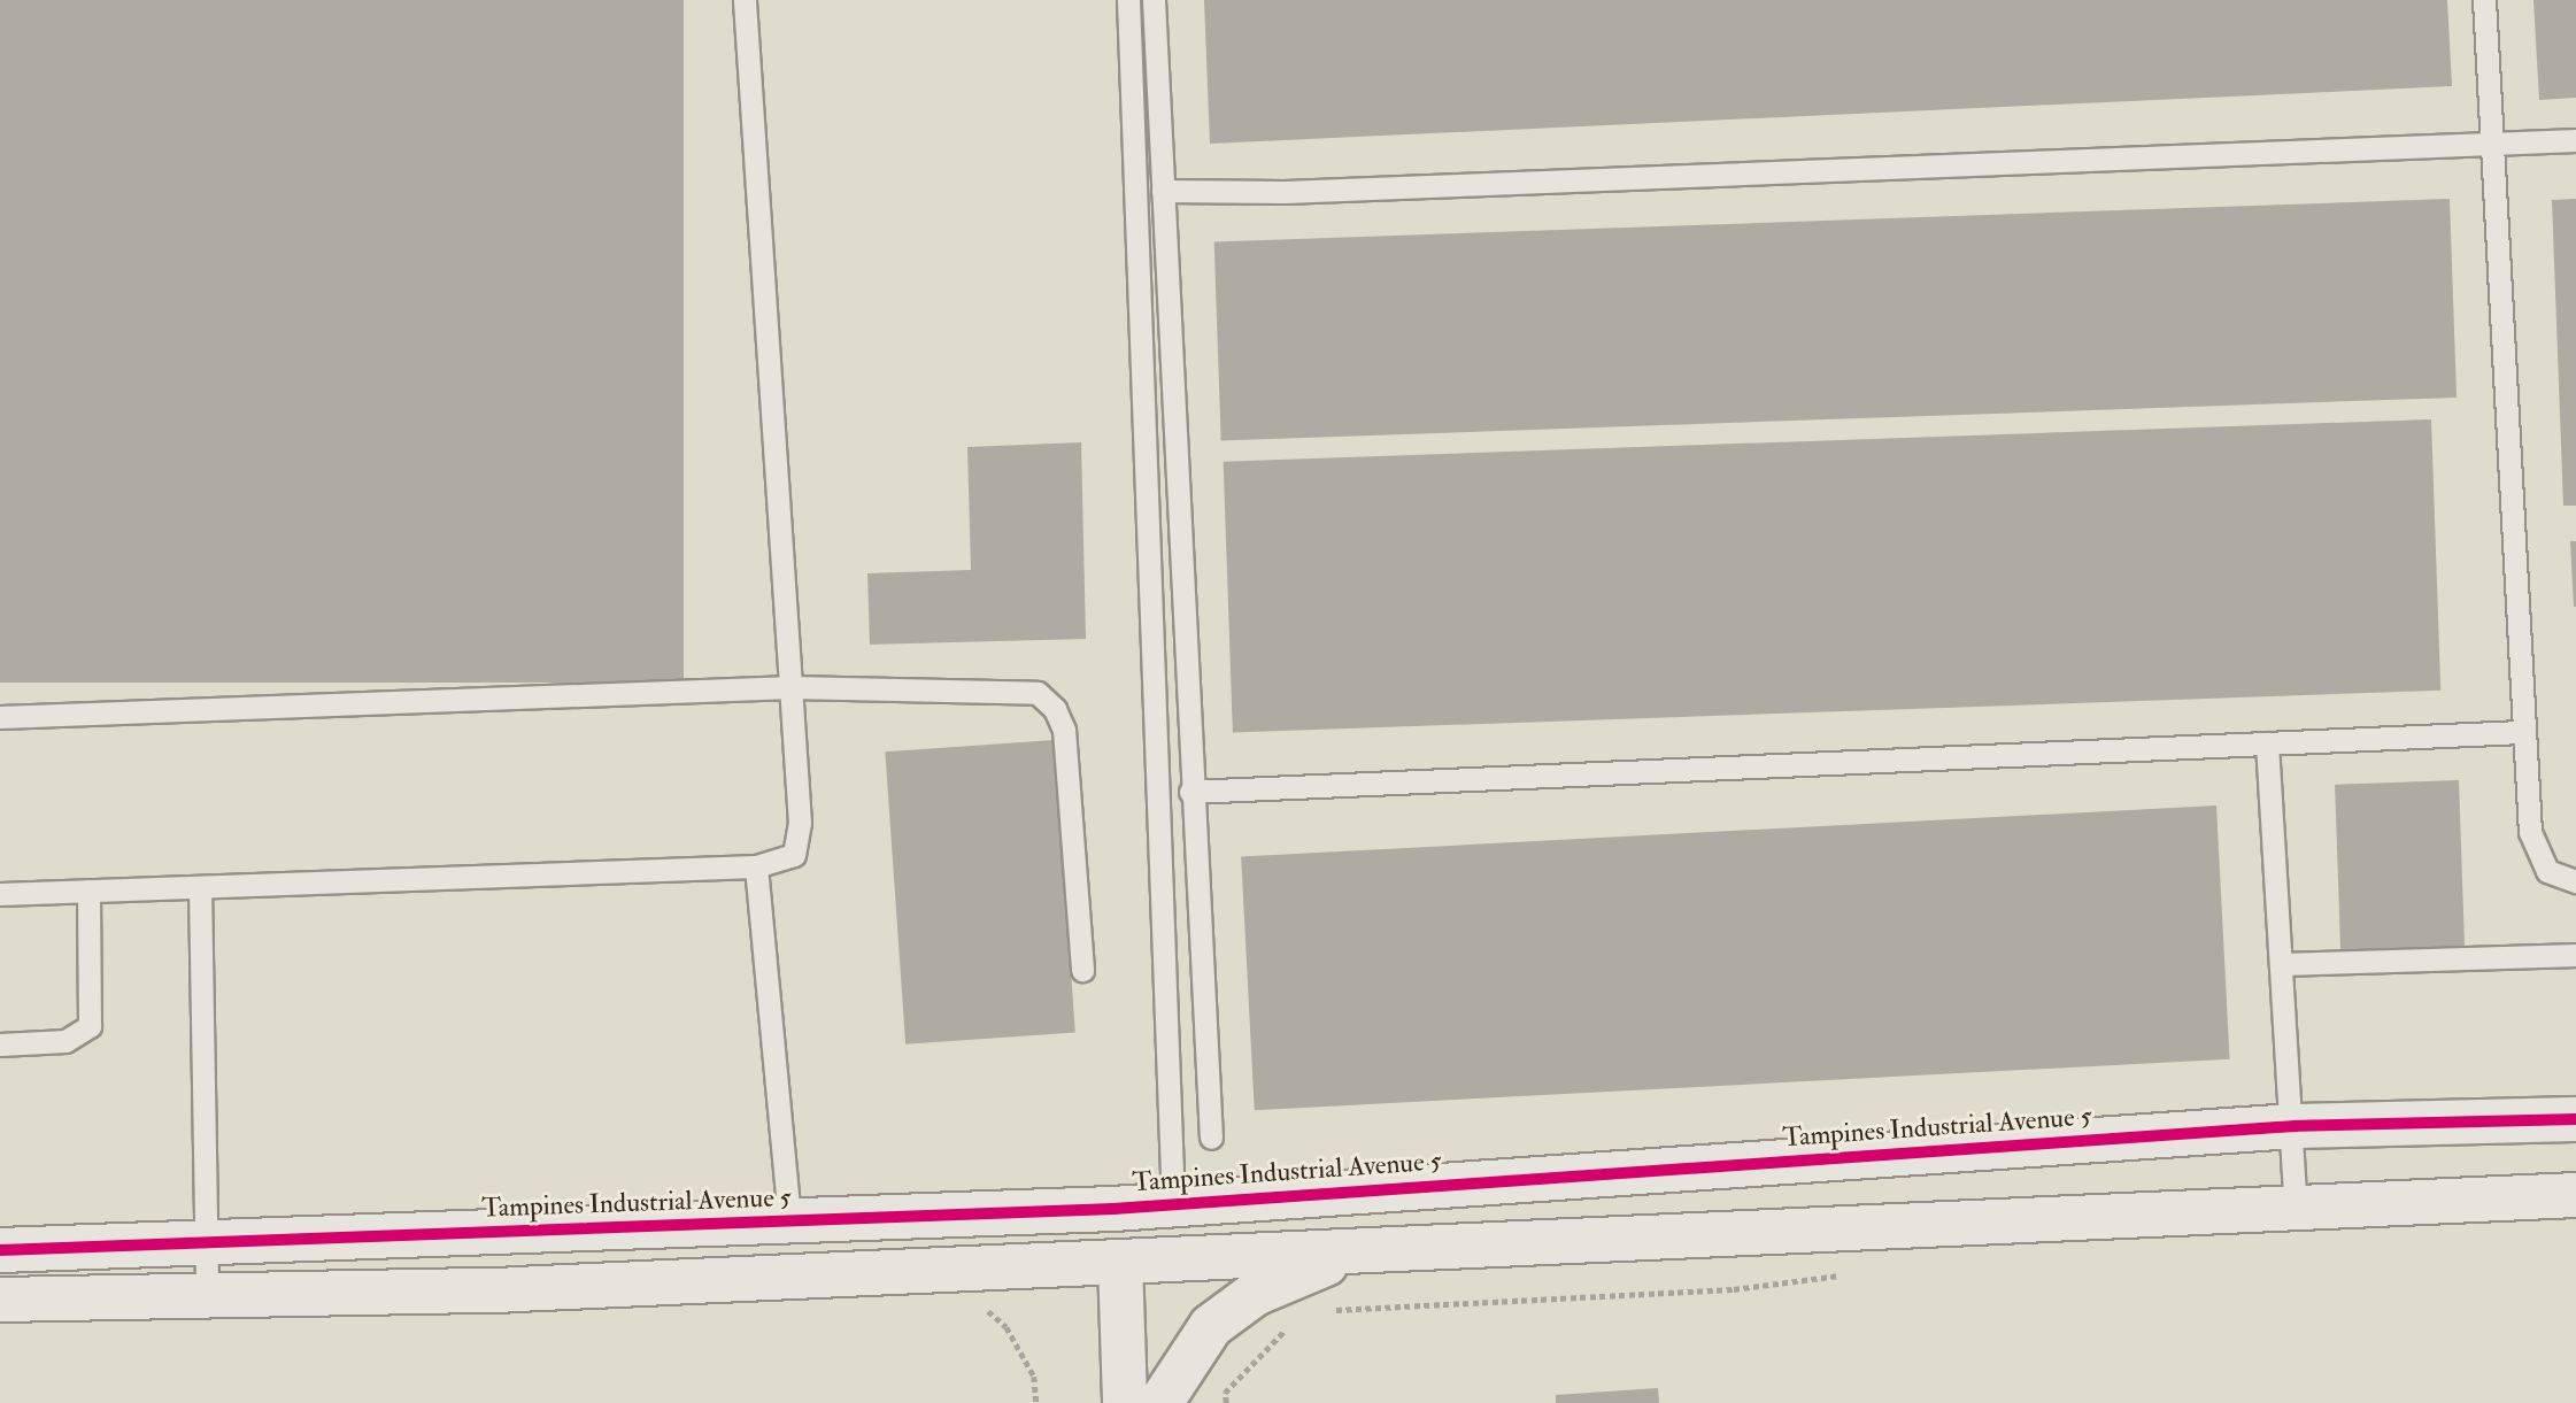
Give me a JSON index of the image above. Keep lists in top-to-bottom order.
{
  "streets": {
    "street": ["Tampines Industrial Avenue 5"]
  }
}
